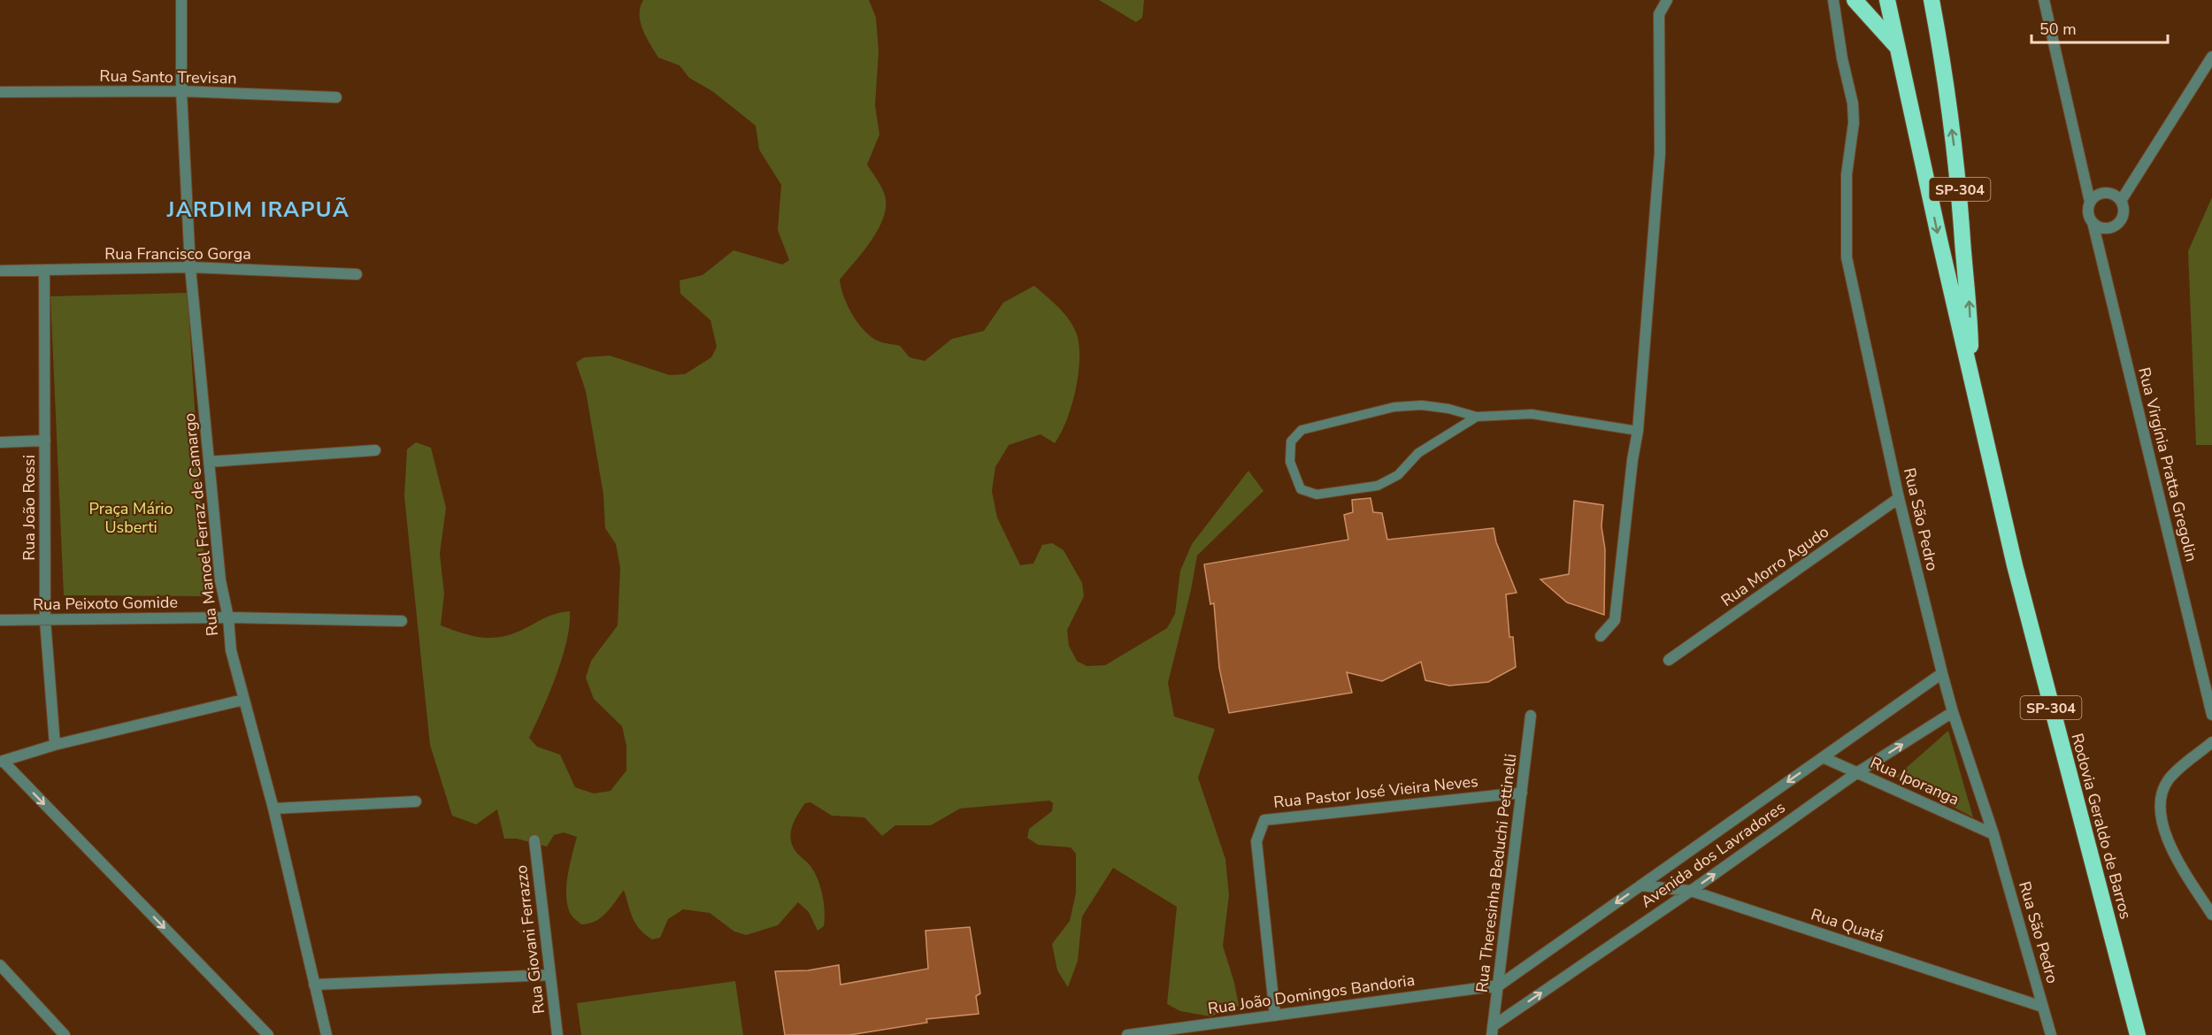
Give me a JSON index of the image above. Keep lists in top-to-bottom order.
{
  "streets": {
    "highway": ["SP-304", "Rodovia Geraldo de Barros"],
    "street": [
      "Rua Santo Trevisan",
      "Rua Francisco Gorga",
      "Rua Virgínia Pratta Gregolin",
      "Rua João Rossi",
      "Rua São Pedro",
      "Rua Manoel Ferraz de Camargo",
      "Rua Morro Agudo",
      "Rua Peixoto Gomide",
      "Rua Iporanga",
      "Rua Pastor José Vieira Neves",
      "Avenida dos Lavradores",
      "Rua Theresinha Beduchi Pettinelli",
      "Rua Quatá",
      "Rua Giovani Ferrazzo",
      "Rua João Domingos Bandoria"
    ]
  },
  "crossings": [
    ["Rua Santo Trevisan", "Rua Manoel Ferraz de Camargo"],
    ["Rua Francisco Gorga", "Rua João Rossi"],
    ["Rua Francisco Gorga", "Rua Manoel Ferraz de Camargo"],
    ["Rua João Rossi", "Rua Peixoto Gomide"],
    ["Rua São Pedro", "Rua Morro Agudo"],
    ["Rua São Pedro", "Rua Iporanga"],
    ["Rua São Pedro", "Avenida dos Lavradores"],
    ["Rua São Pedro", "Rua Quatá"],
    ["Rua Manoel Ferraz de Camargo", "Rua Peixoto Gomide"],
    ["Rua Iporanga", "Avenida dos Lavradores"],
    ["Rua Pastor José Vieira Neves", "Rua Theresinha Beduchi Pettinelli"],
    ["Rua Pastor José Vieira Neves", "Rua João Domingos Bandoria"],
    ["Avenida dos Lavradores", "Rua Theresinha Beduchi Pettinelli"],
    ["Avenida dos Lavradores", "Rua Quatá"],
    ["Avenida dos Lavradores", "Rua João Domingos Bandoria"],
    ["Rua Theresinha Beduchi Pettinelli", "Rua João Domingos Bandoria"]
  ],
  "districts": ["JARDIM IRAPUÃ"],
  "parks": ["Praça Mário Usberti"],
  "scale_bar": "50 m"
}
